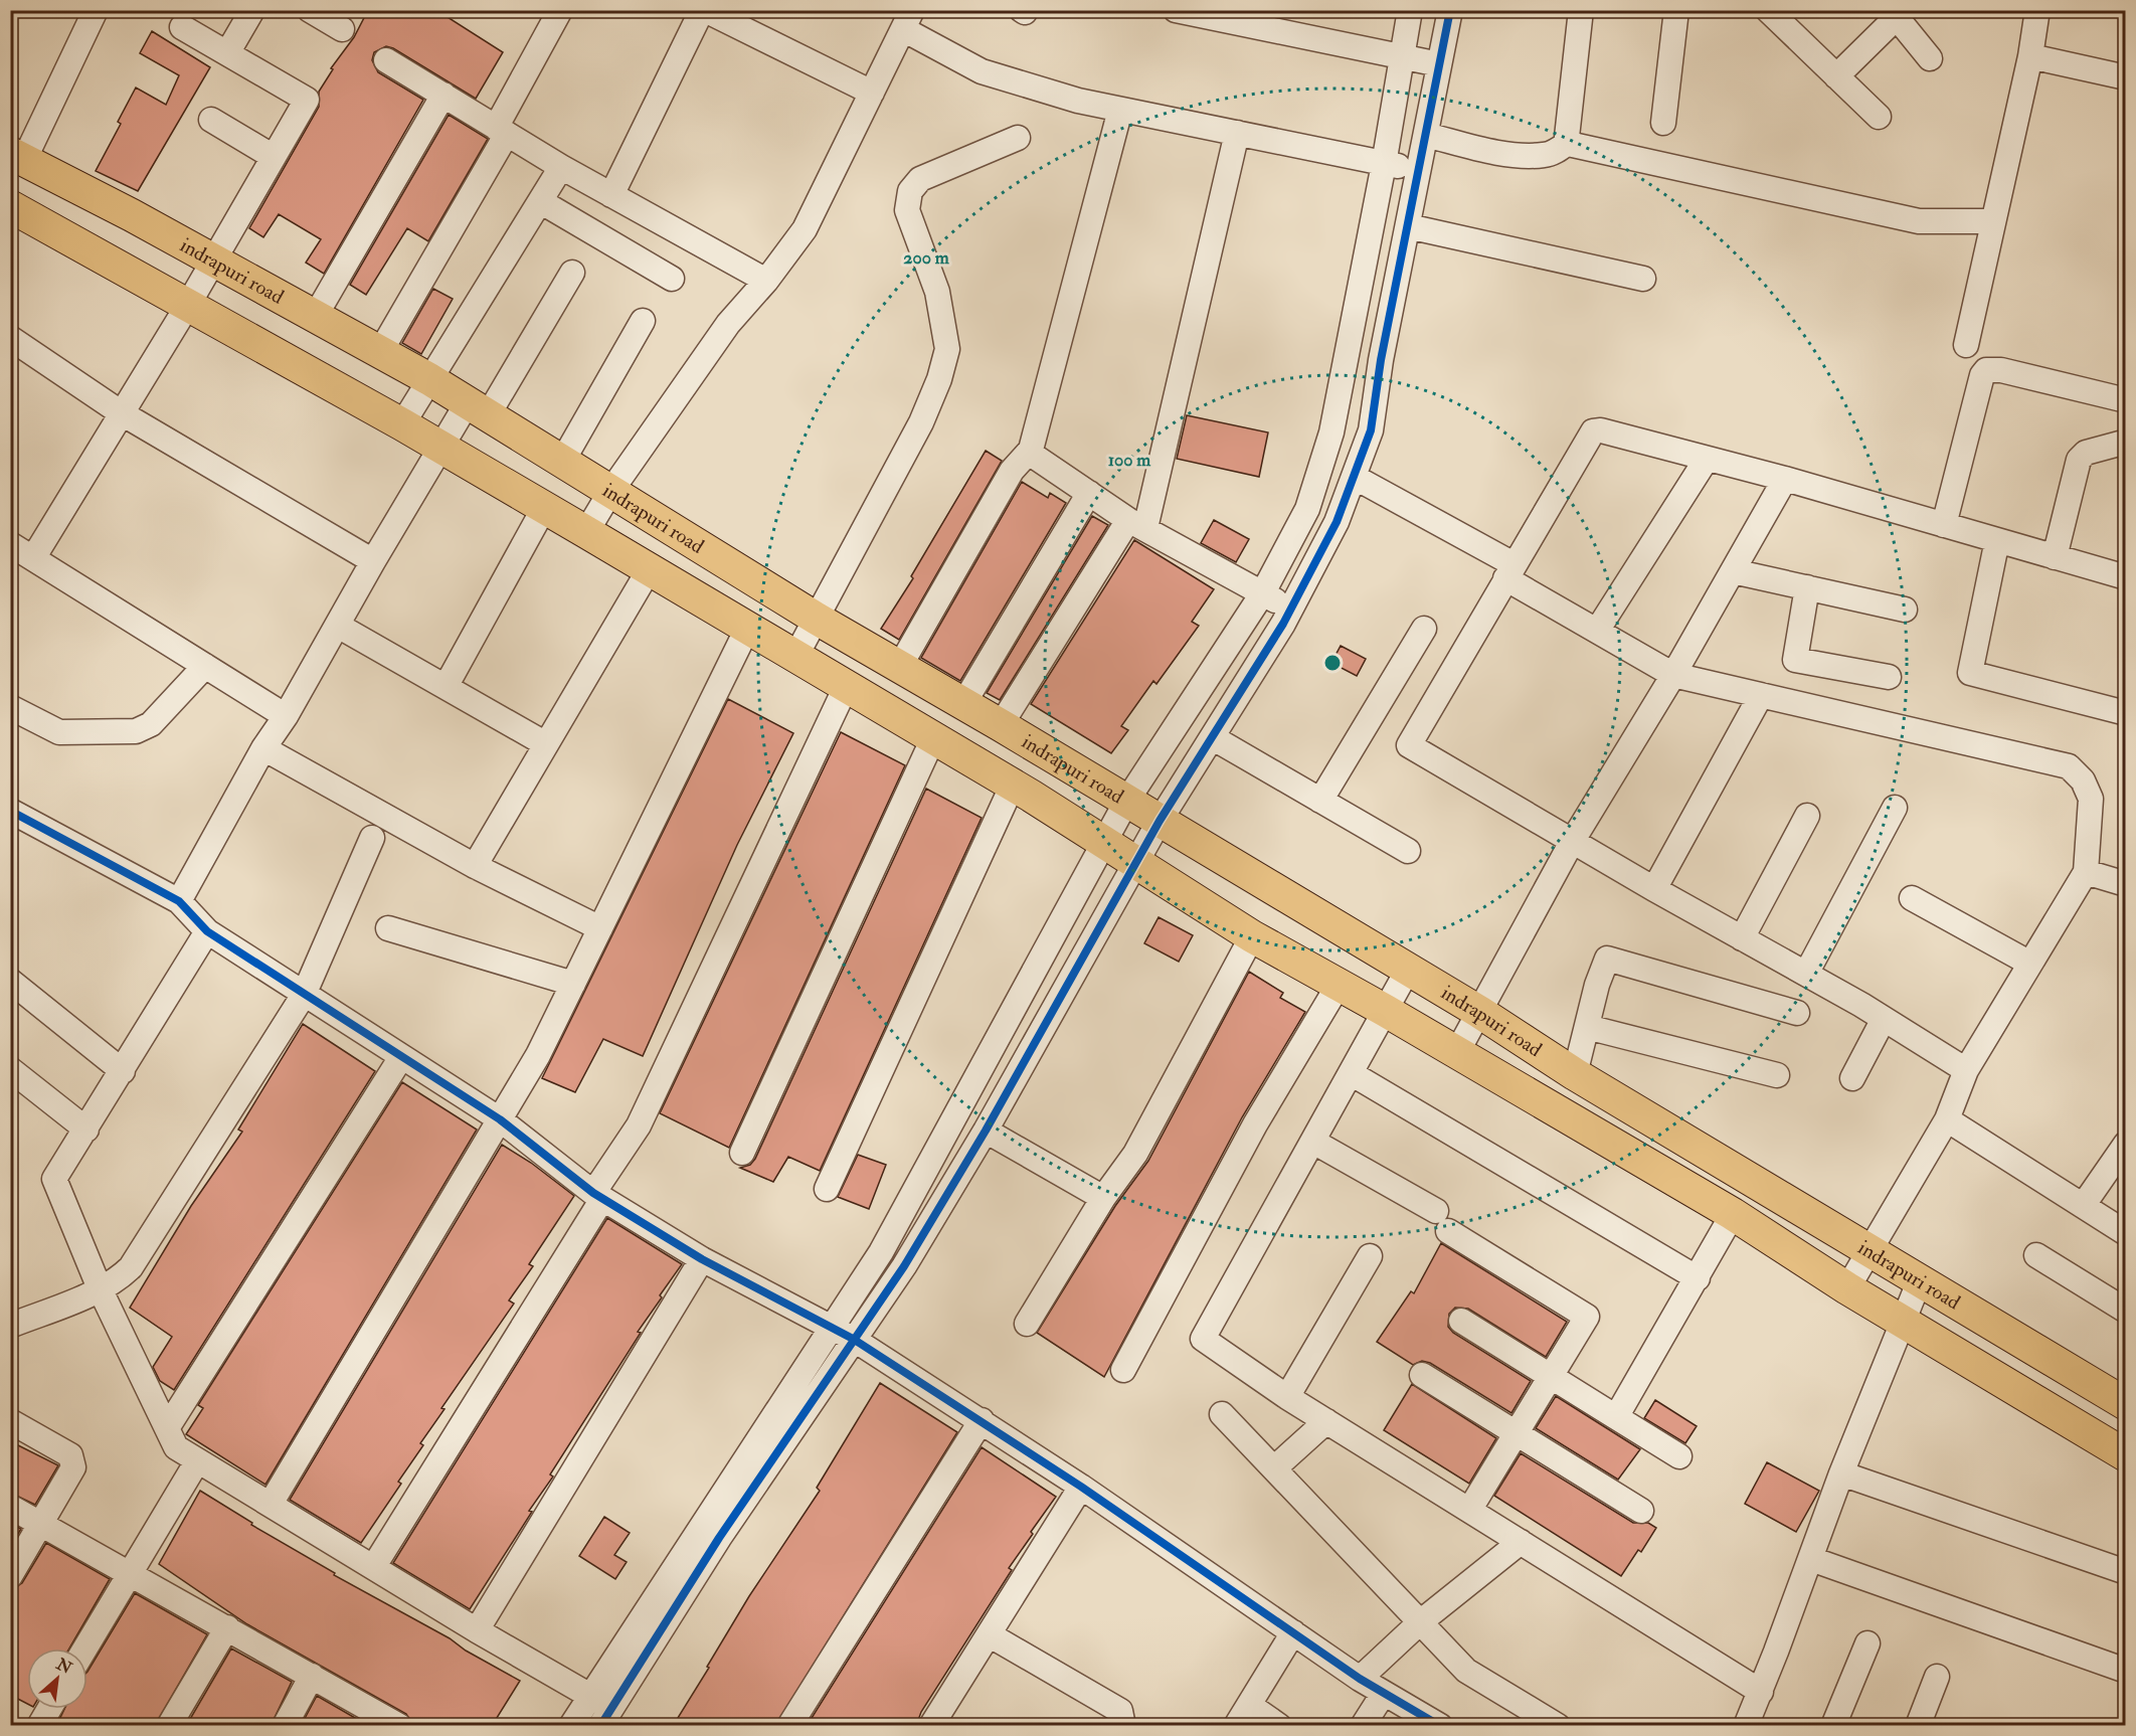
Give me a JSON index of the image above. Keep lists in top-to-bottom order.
{
  "streets": {
    "main road": ["indrapuri road"]
  },
  "north": "top right",
  "rings": ["200 m", "100 m"]
}
